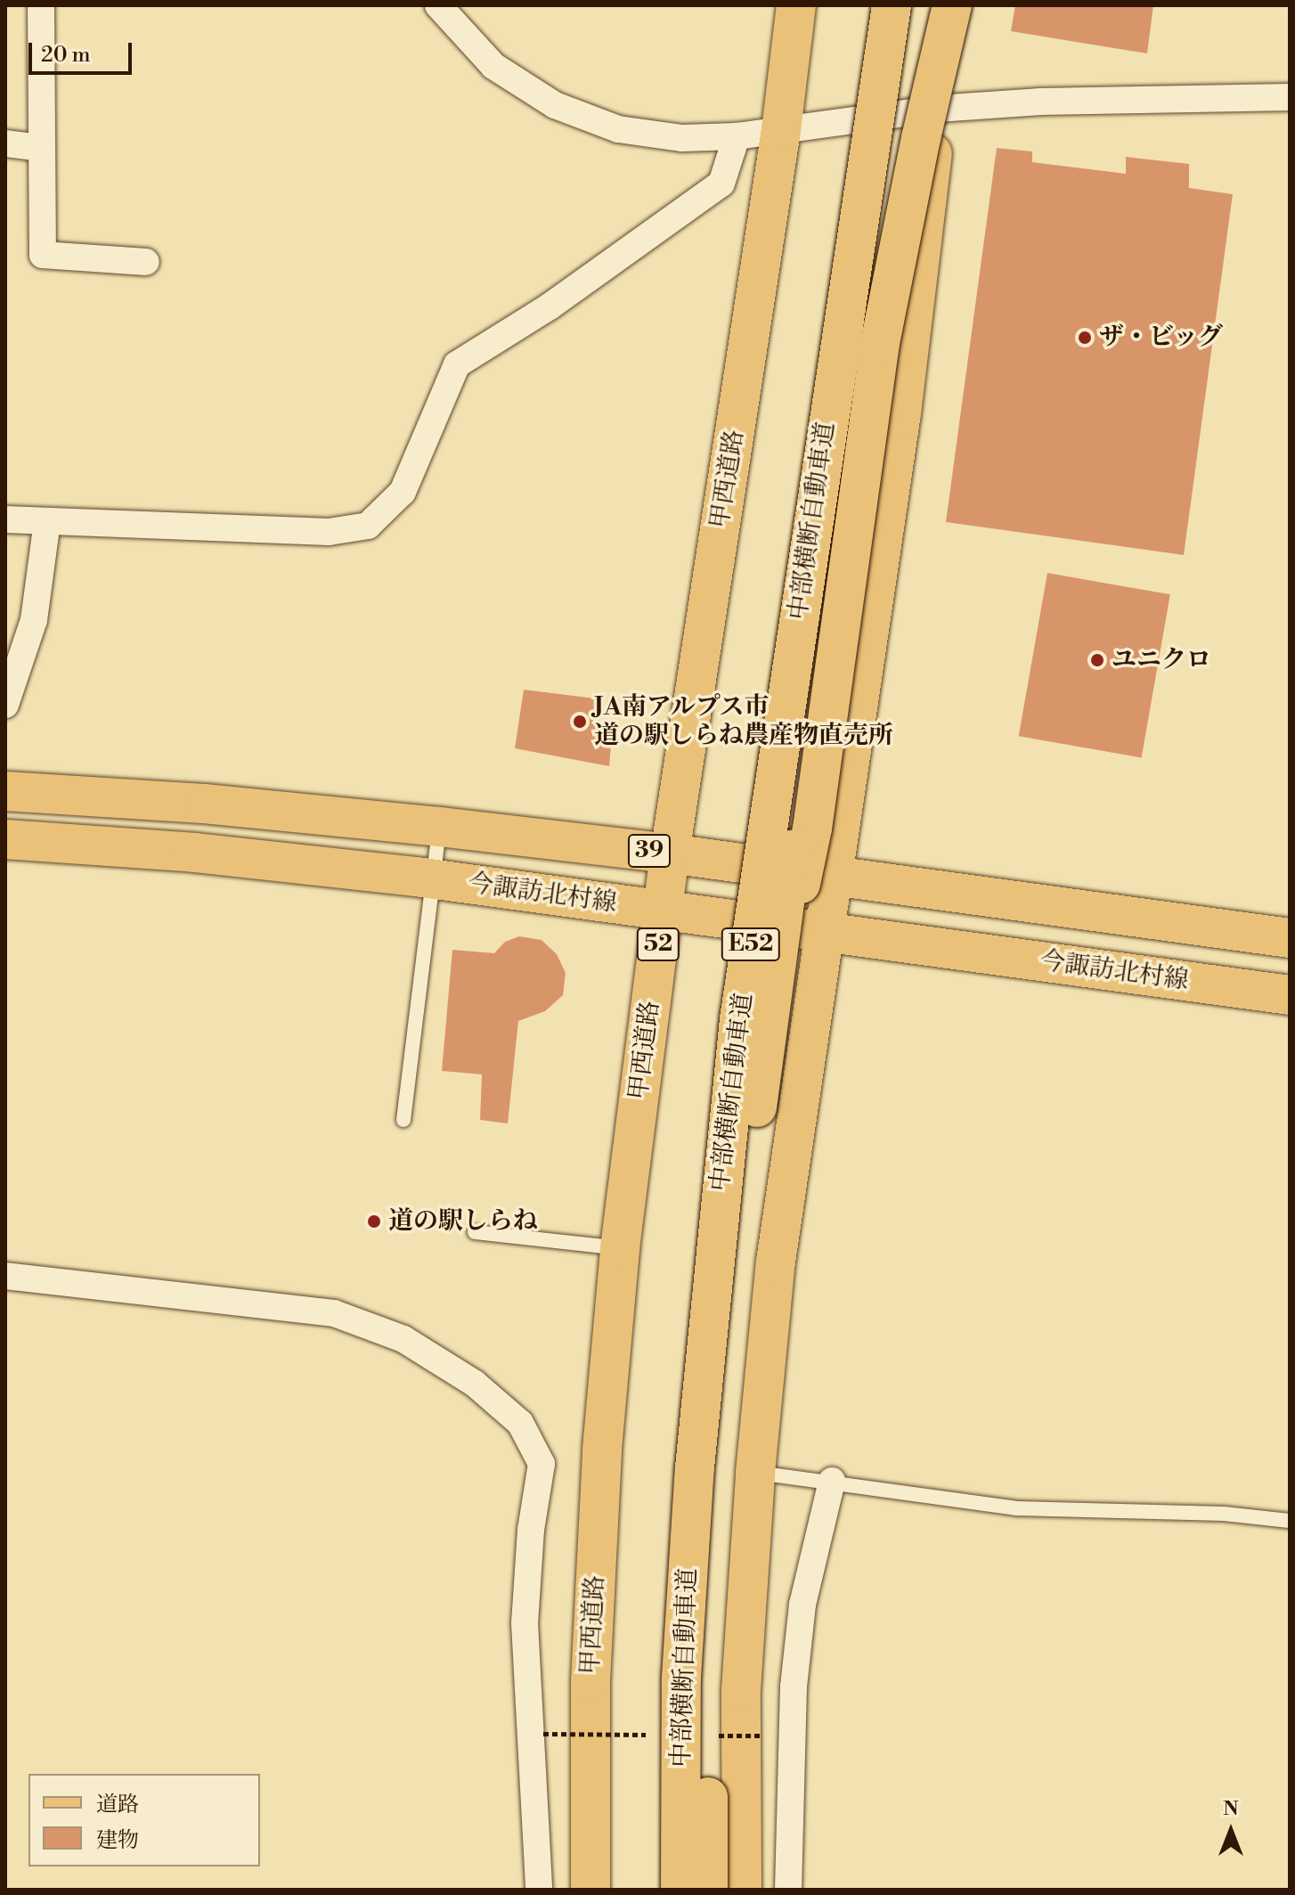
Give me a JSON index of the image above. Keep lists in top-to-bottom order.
{
  "streets": {
    "main road": [
      "甲西道路",
      "中部横断自動車道",
      "39",
      "今諏訪北村線",
      "52",
      "E52"
    ]
  },
  "crossings": [
    ["甲西道路", "39"],
    ["甲西道路", "今諏訪北村線"]
  ],
  "places": [
    "ザ・ビッグ",
    "ユニクロ",
    "JA南アルプス市 道の駅しらね農産物直売所",
    "道の駅しらね"
  ],
  "legend": ["道路", "建物"],
  "scale_bar": "20 m",
  "north": "top"
}
